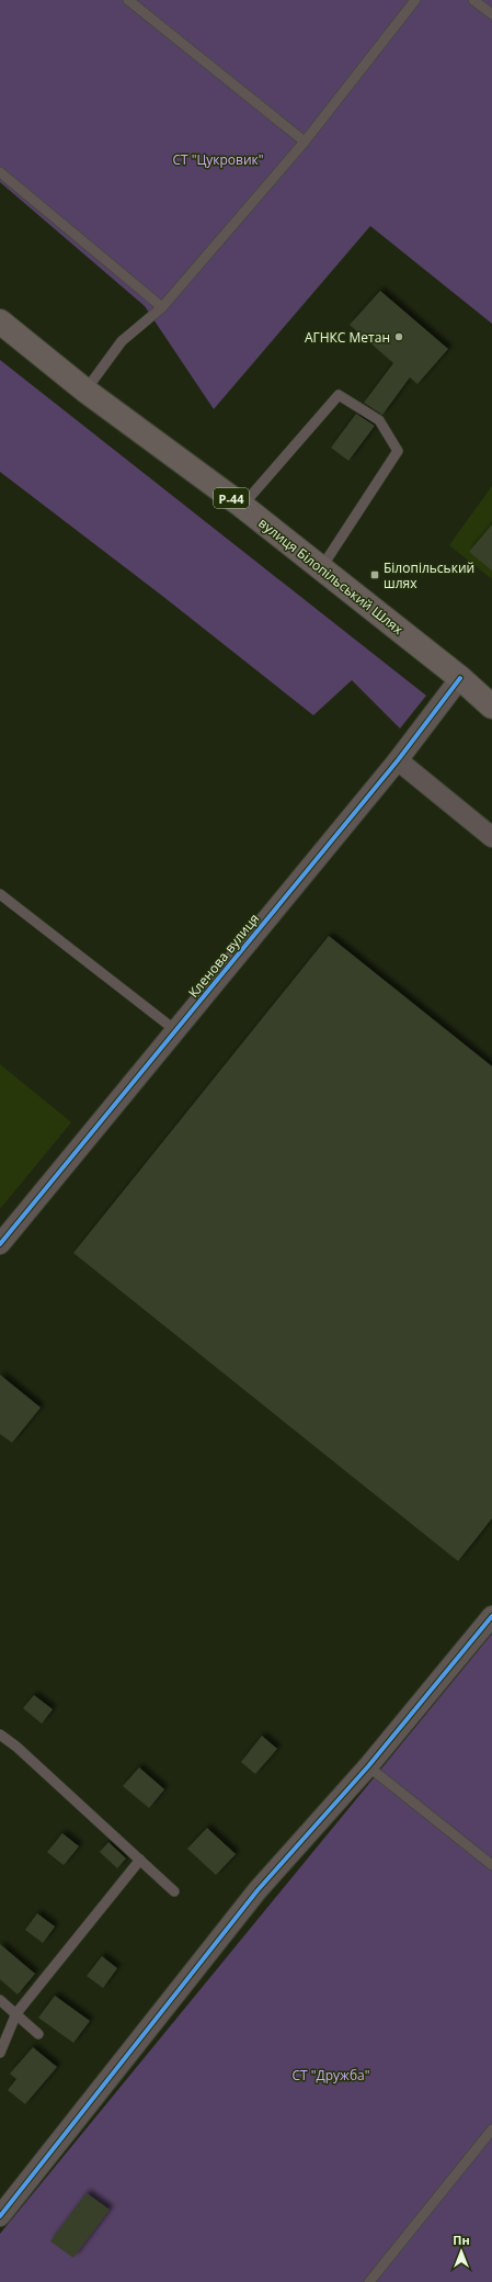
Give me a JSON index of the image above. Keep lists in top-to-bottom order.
{
  "streets": {
    "main road": ["Р-44", "вулиця Білопільський Шлях"],
    "street": ["Кленова вулиця"]
  },
  "crossings": [
    ["вулиця Білопільський Шлях", "Кленова вулиця"]
  ],
  "parks": ["СТ \"Цукровик\"", "СТ \"Дружба\""],
  "places": {
    "other": ["АГНКС Метан"],
    "transit": ["Білопільський шлях"]
  },
  "north": "top"
}
